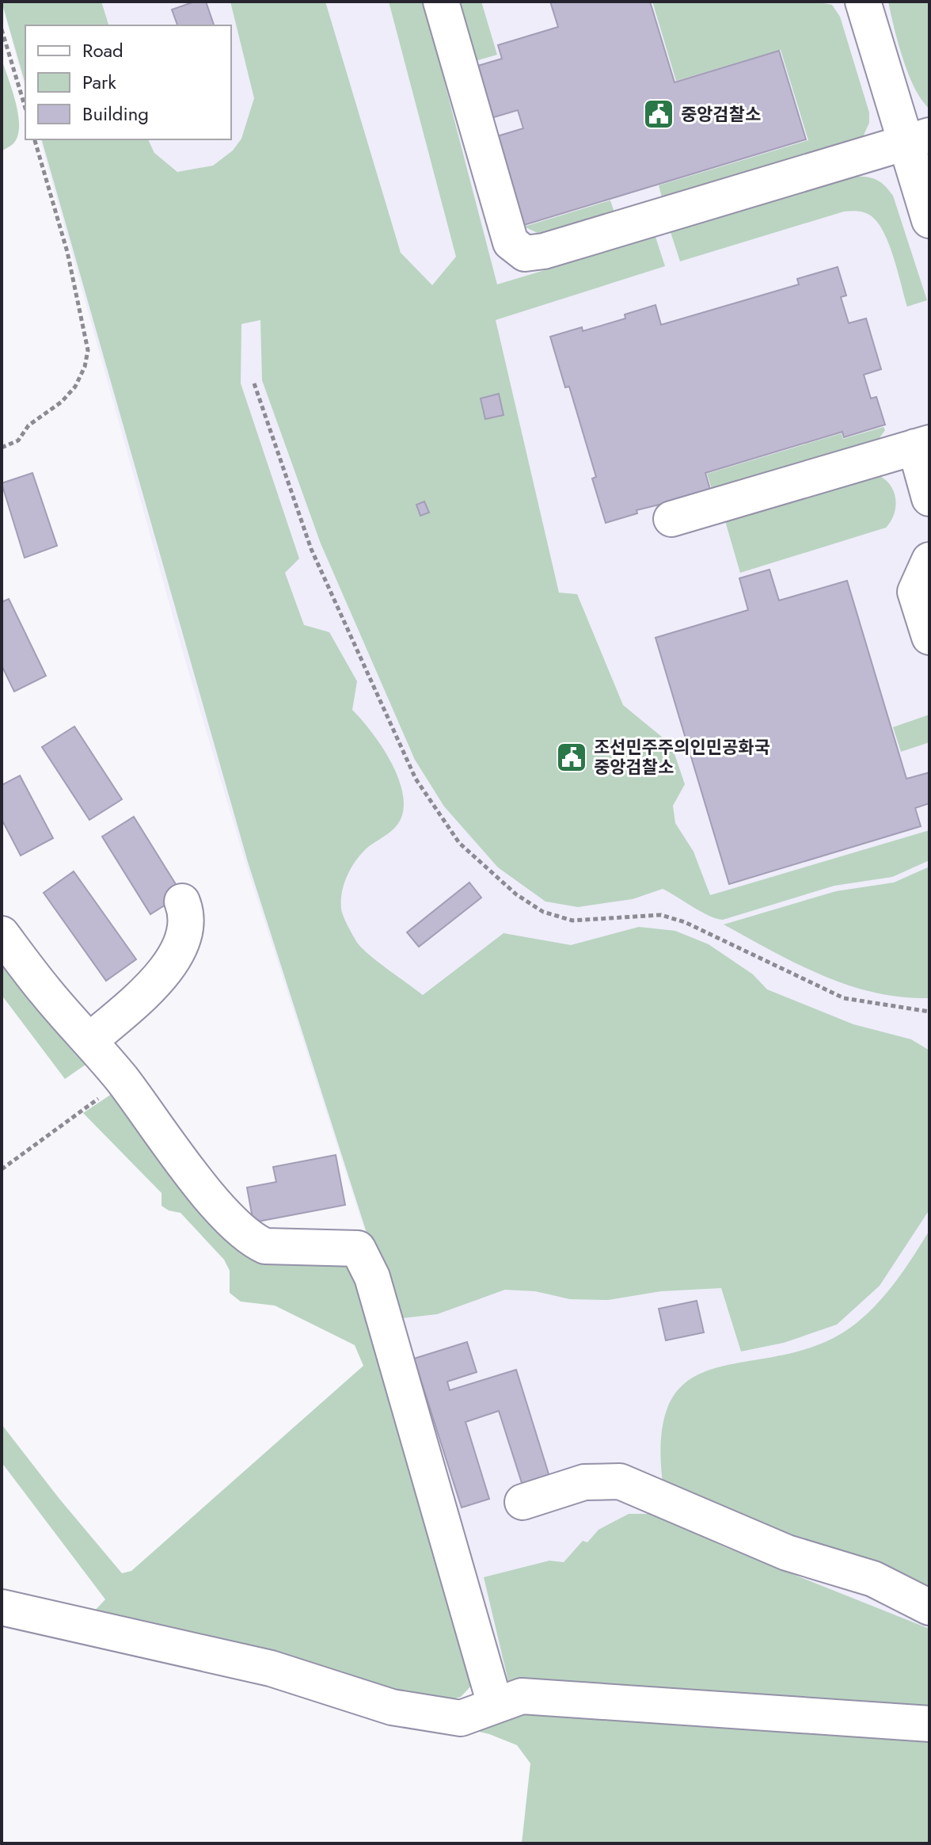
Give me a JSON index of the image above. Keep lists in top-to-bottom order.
{
  "places": {
    "public building": ["중앙검찰소", "조선민주주의인민공화국 중앙검찰소"]
  },
  "legend": ["Road", "Park", "Building"]
}
